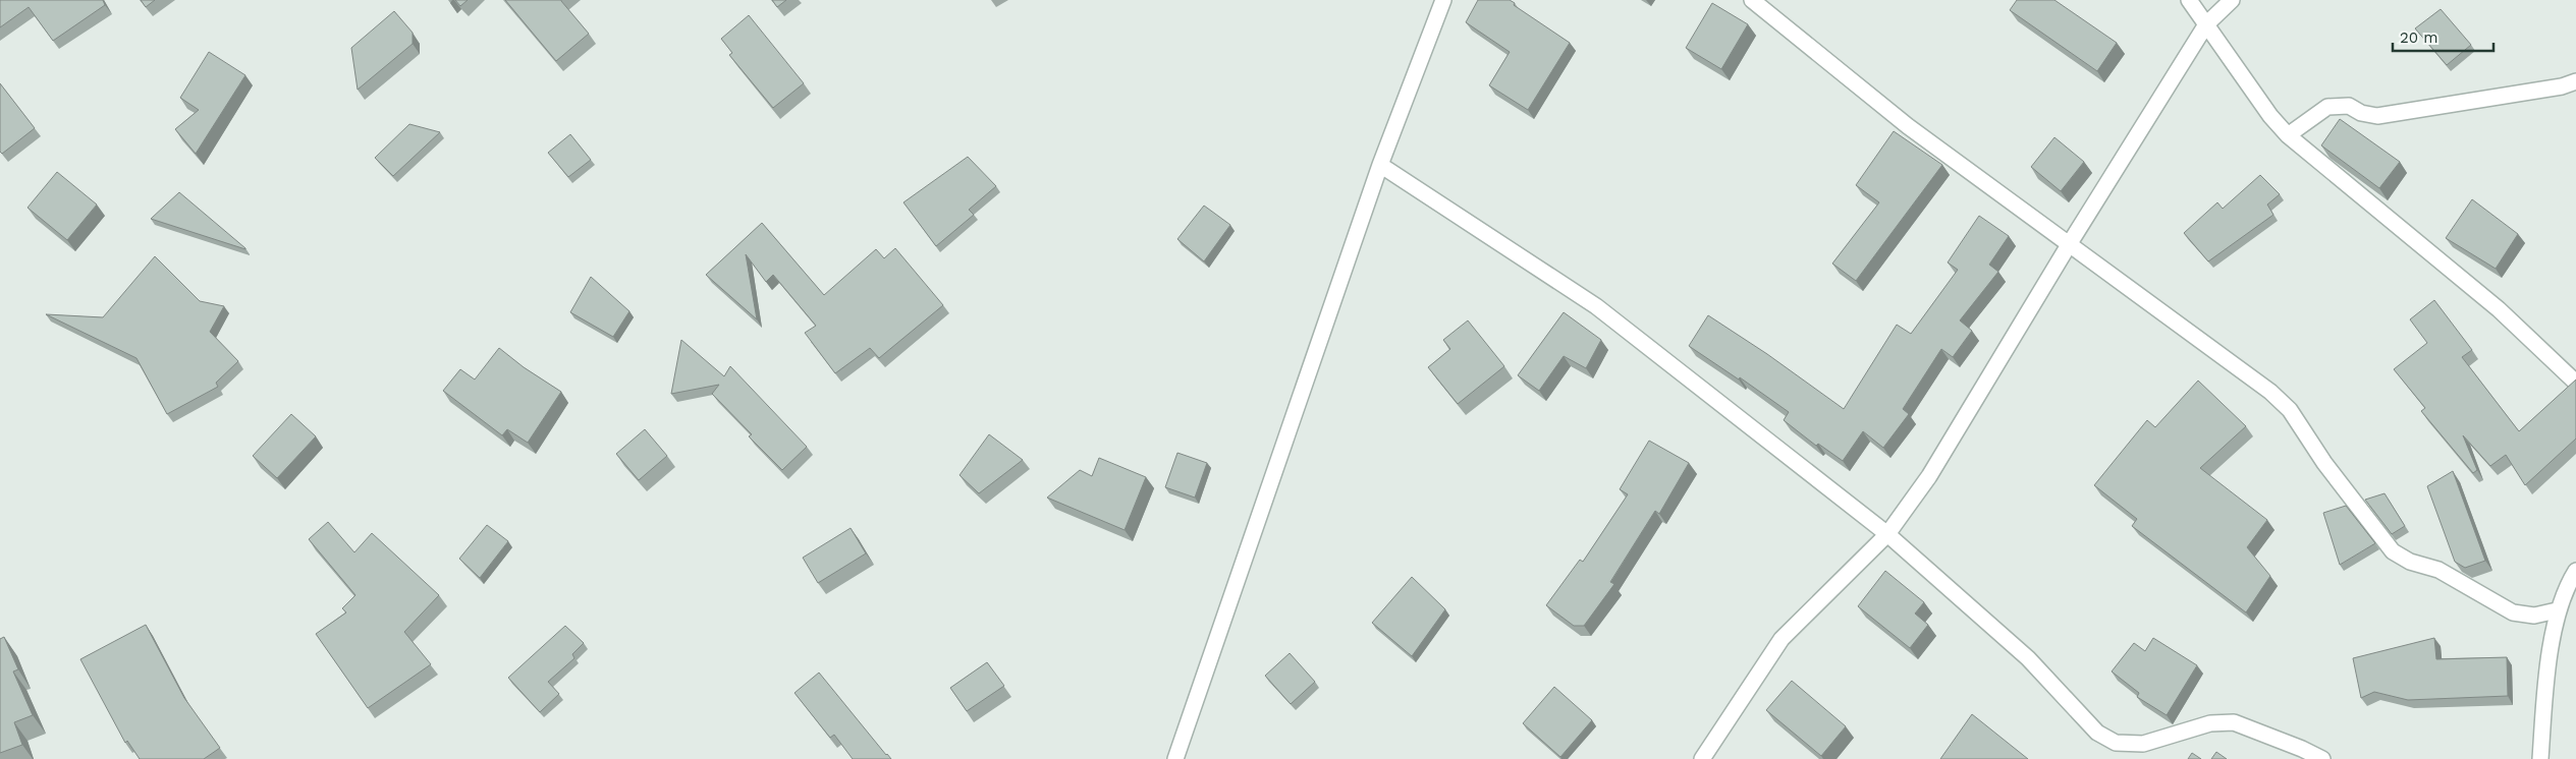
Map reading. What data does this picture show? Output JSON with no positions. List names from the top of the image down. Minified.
{"scale_bar":"20 m"}
